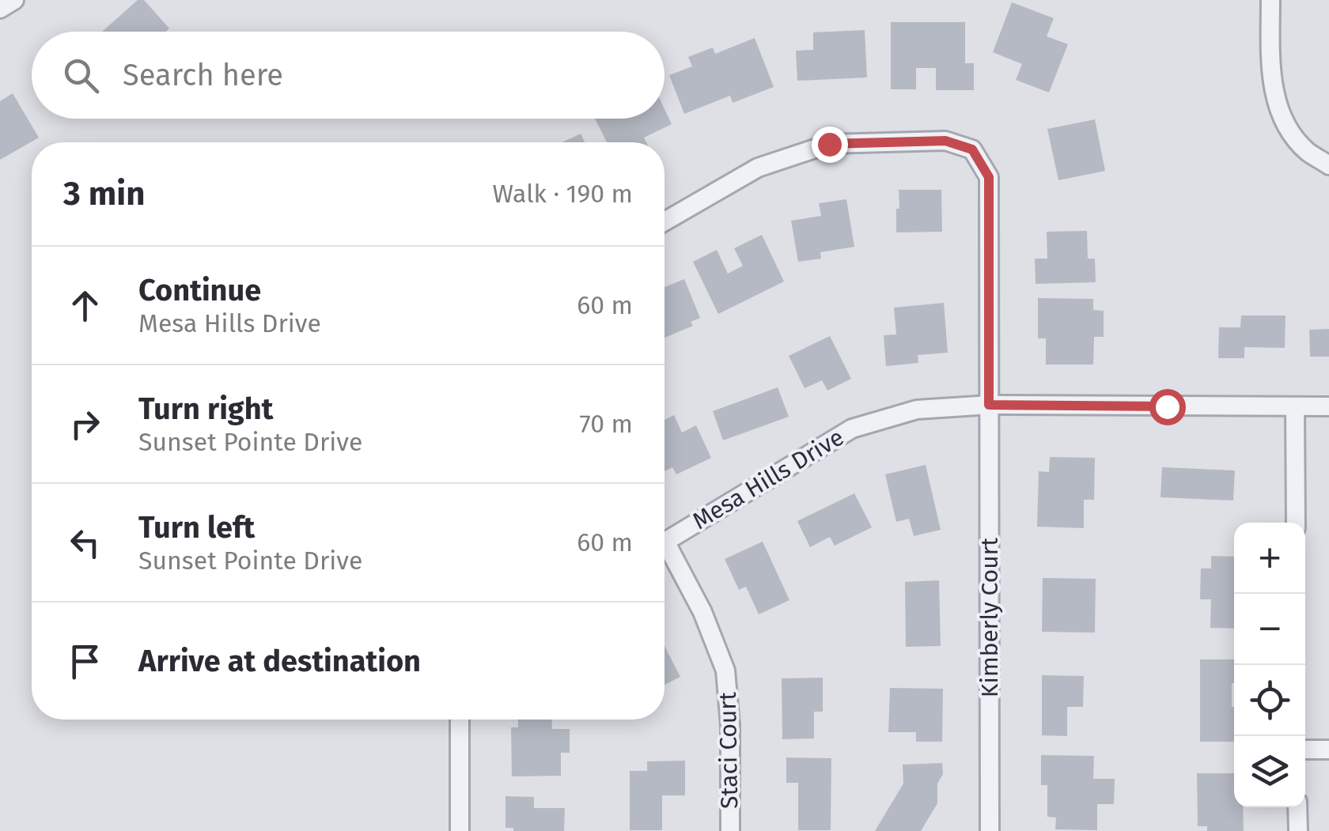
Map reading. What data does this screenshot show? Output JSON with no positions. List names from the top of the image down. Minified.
{"streets":{"street":["Mesa Hills Drive","Kimberly Court","Staci Court"]},"crossings":[["Mesa Hills Drive","Kimberly Court"]],"page":{"search":"Search here","heading":["3 min","Walk · 190 m"],"list":[["Continue","Mesa Hills Drive","60 m"],["Turn right","Sunset Pointe Drive","70 m"],["Turn left","Sunset Pointe Drive","60 m"],"Arrive at destination"],"map_buttons":["+","−"]}}
